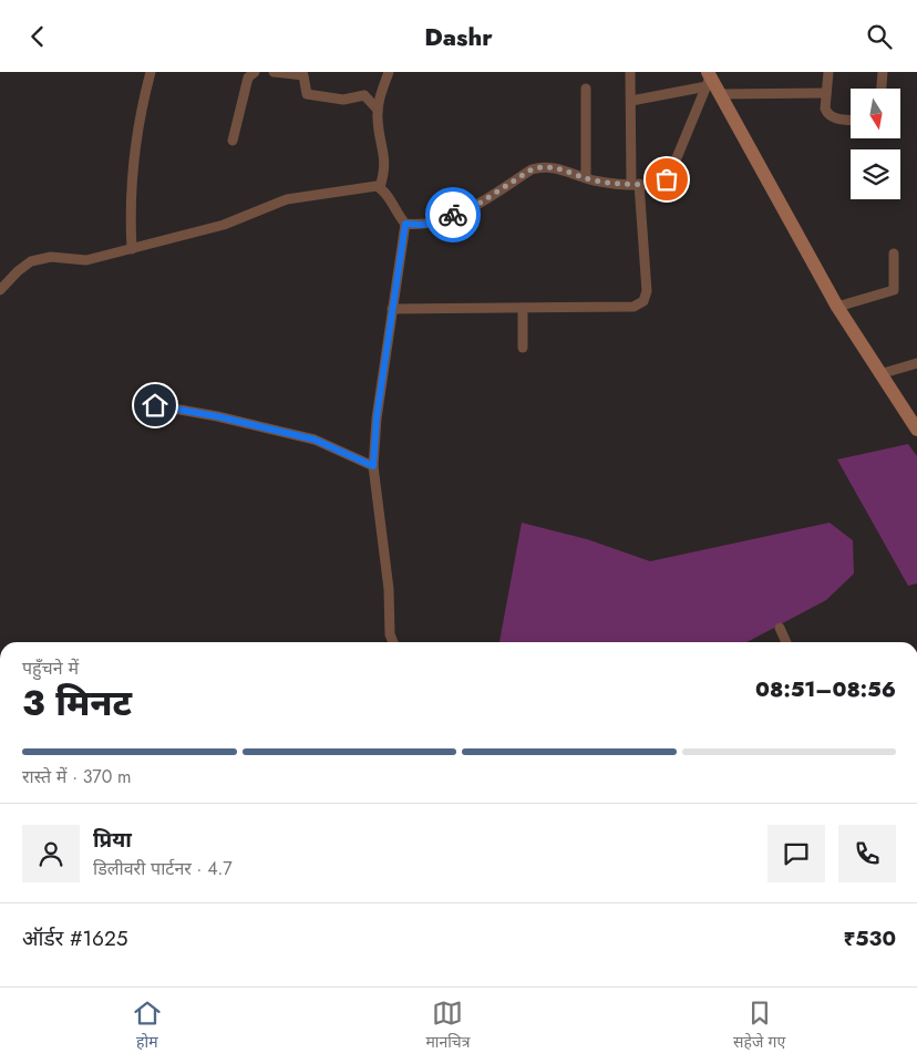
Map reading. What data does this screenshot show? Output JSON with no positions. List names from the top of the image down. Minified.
{"north":"bottom","page":{"header":"Dashr","heading":["3 मिनट","पहुँचने में","08:51–08:56"],"panel":["प्रिया","डिलीवरी पार्टनर · 4.7","ऑर्डर #1625","₹530"],"bar":"रास्ते में · 370 m","tabs":["होम","मानचित्र","सहेजे गए"]}}
